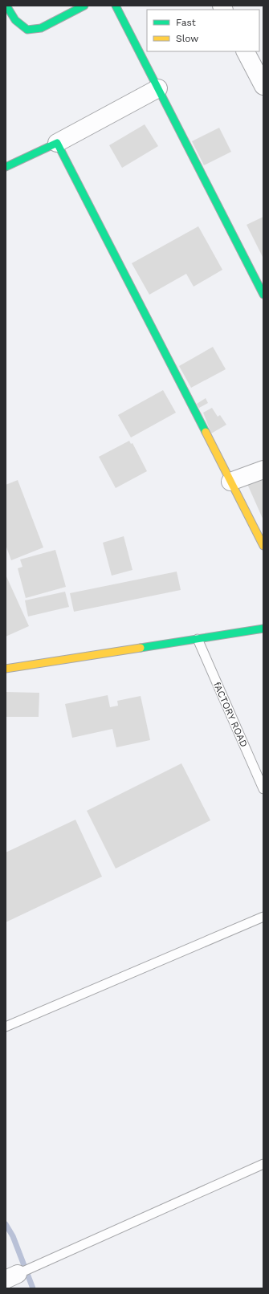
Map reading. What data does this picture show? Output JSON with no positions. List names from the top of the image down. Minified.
{"streets":{"lane":["fACTORY ROAD"]},"legend":["Fast","Slow"]}
